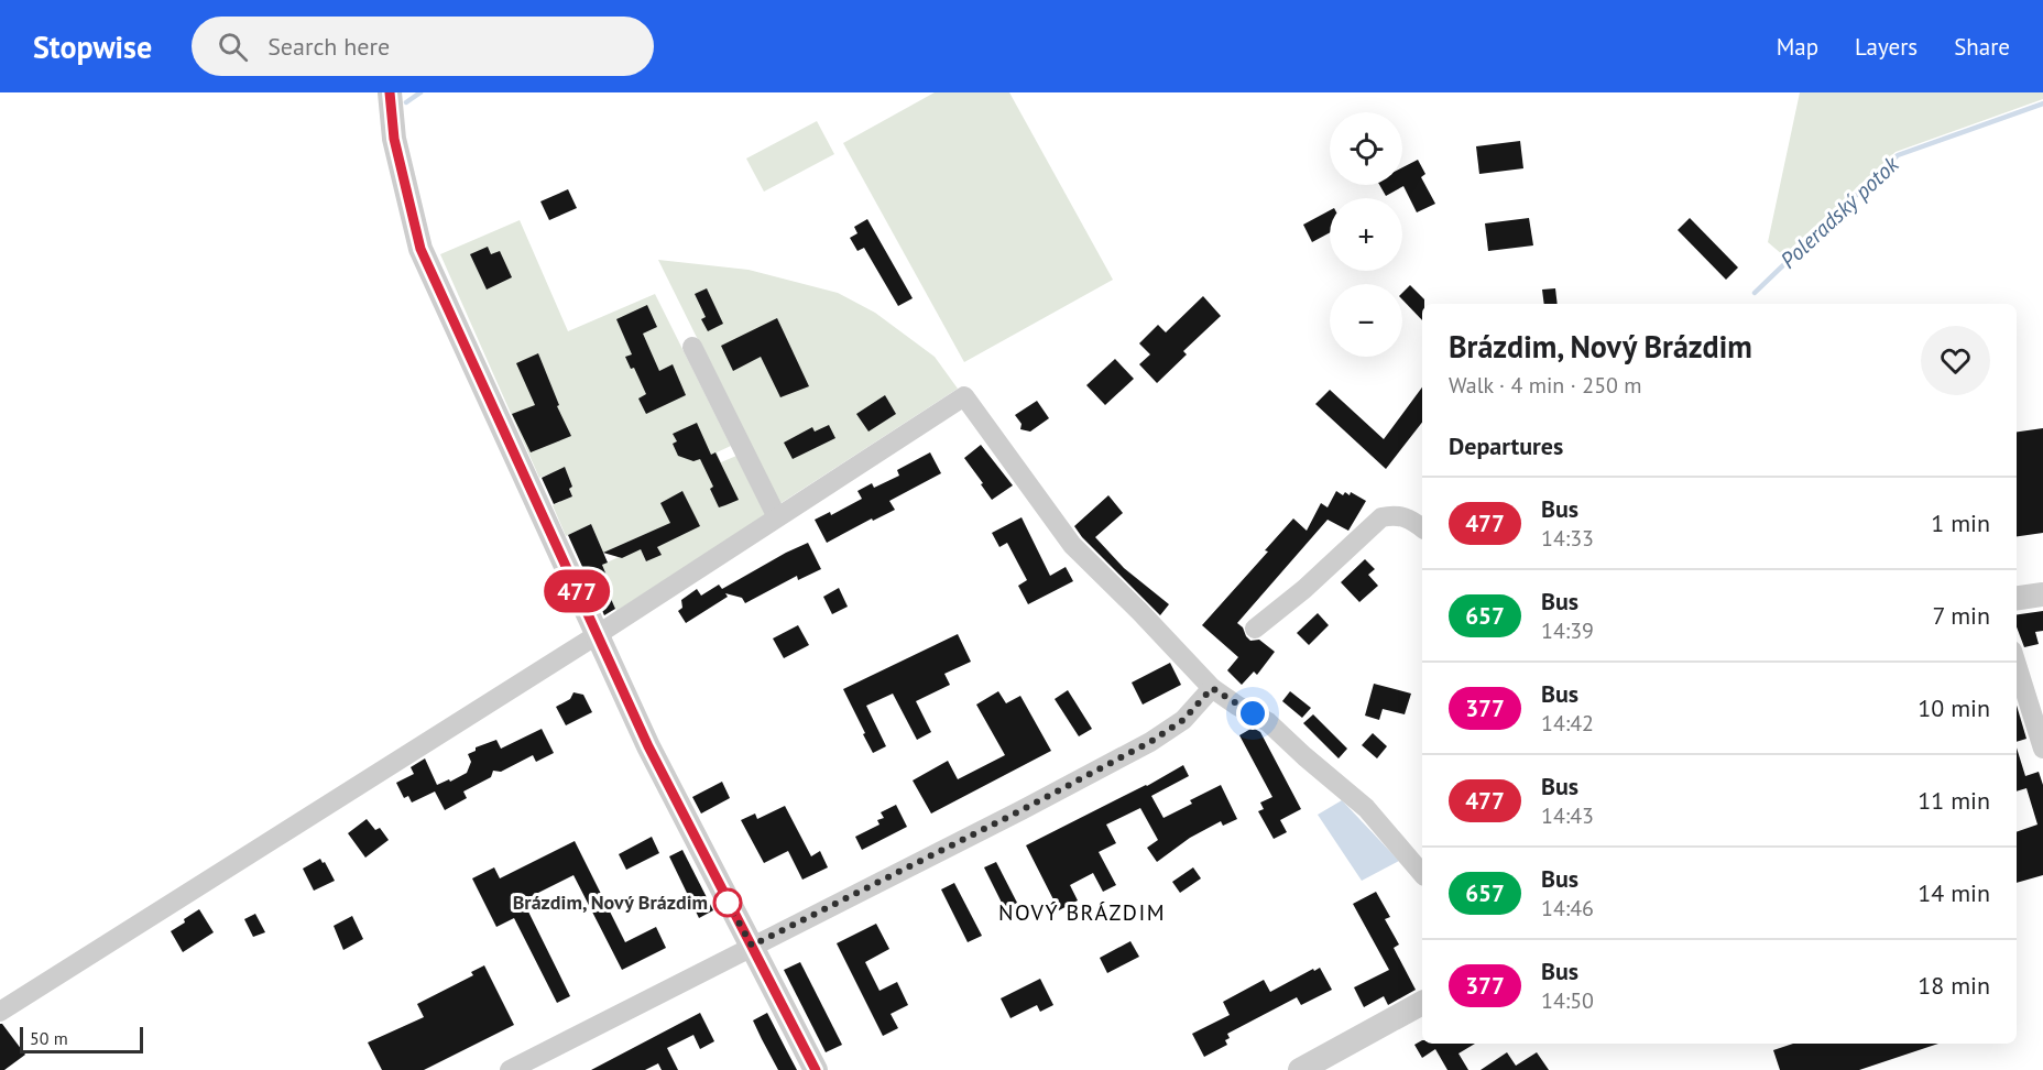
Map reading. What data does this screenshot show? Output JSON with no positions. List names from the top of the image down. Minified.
{"districts":["NOVÝ BRÁZDIM"],"water":["Poleradský potok"],"places":["Brázdim, Nový Brázdim"],"lines":["bus line 477"],"scale_bar":"50 m","page":{"header":"Stopwise","search":"Search here","nav":["Map","Layers","Share"],"on_map":"477","map_buttons":["+","−"],"heading":[["Brázdim, Nový Brázdim","Walk · 4 min · 250 m"],"Departures"],"list":[{"mark":"477","name":"Bus","note":"14:33","value":"1 min"},{"mark":"657","name":"Bus","note":"14:39","value":"7 min"},{"mark":"377","name":"Bus","note":"14:42","value":"10 min"},{"mark":"477","name":"Bus","note":"14:43","value":"11 min"},{"mark":"657","name":"Bus","note":"14:46","value":"14 min"},{"mark":"377","name":"Bus","note":"14:50","value":"18 min"}],"scale":"50 m"}}
